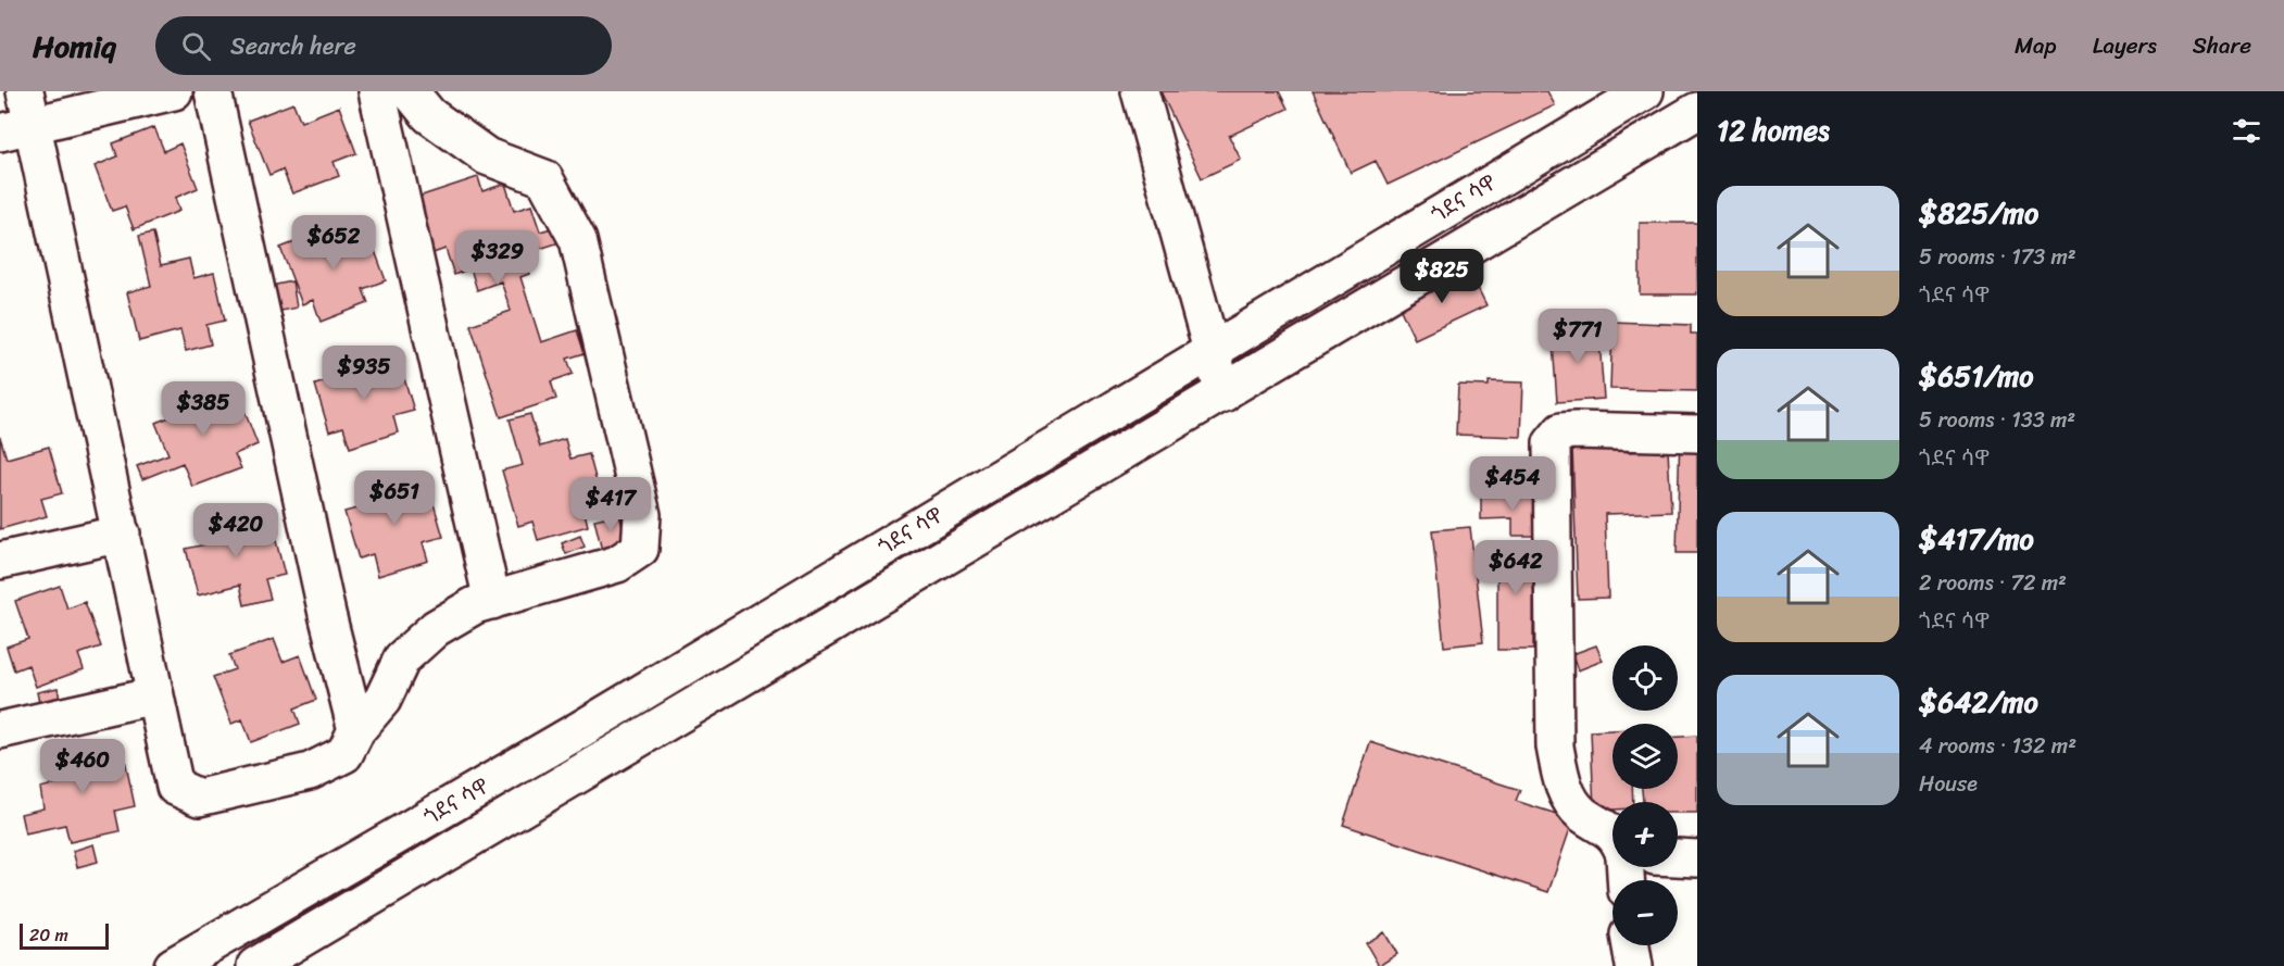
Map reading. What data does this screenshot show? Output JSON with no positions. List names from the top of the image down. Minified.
{"streets":{"street":["ጎደና ሳዋ"]},"scale_bar":"20 m","page":{"header":"Homiq","search":"Search here","nav":["Map","Layers","Share"],"heading":"12 homes","list":[{"name":"$825/mo","note":"5 rooms · 173 m² · ጎደና ሳዋ"},{"name":"$651/mo","note":"5 rooms · 133 m² · ጎደና ሳዋ"},{"name":"$417/mo","note":"2 rooms · 72 m² · ጎደና ሳዋ"},{"name":"$642/mo","note":"4 rooms · 132 m² · House"}],"price":["$652","$329","$825","$771","$935","$385","$454","$651","$417","$420","$642","$460"],"map_buttons":["+","−"],"scale":"20 m"}}
